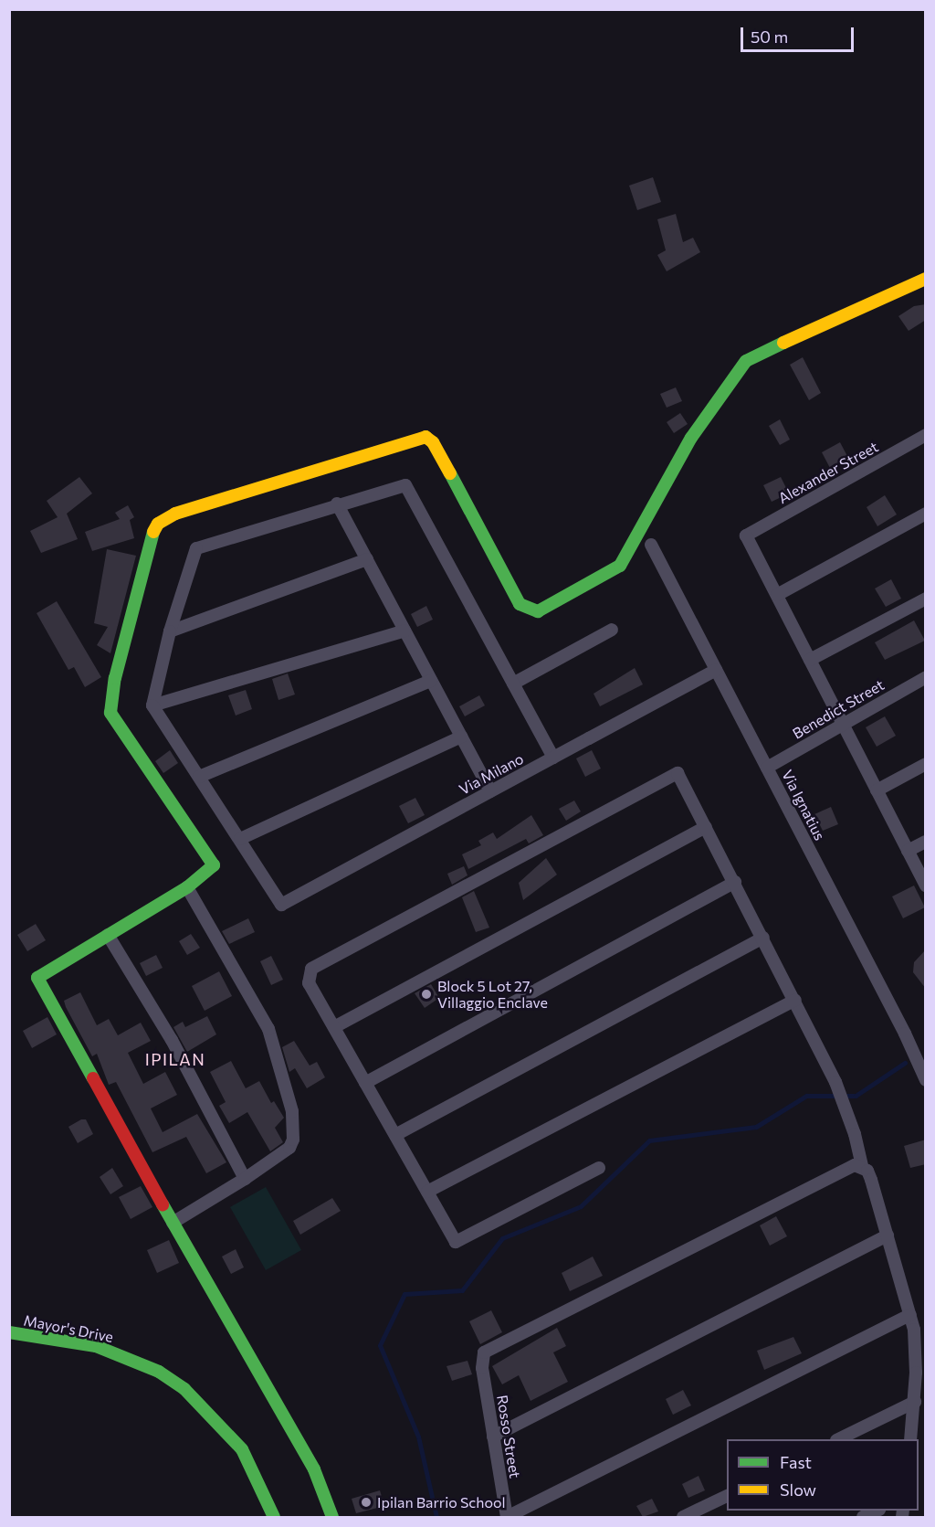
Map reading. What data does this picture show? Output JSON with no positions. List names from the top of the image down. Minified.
{"streets":{"street":["Alexander Street","Benedict Street","Via Milano","Via Ignatius","Mayor's Drive","Rosso Street"]},"crossings":[["Benedict Street","Via Ignatius"],["Via Milano","Via Ignatius"]],"districts":["IPILAN"],"places":["Block 5 Lot 27, Villaggio Enclave","Ipilan Barrio School"],"legend":["Fast","Slow"],"scale_bar":"50 m"}
